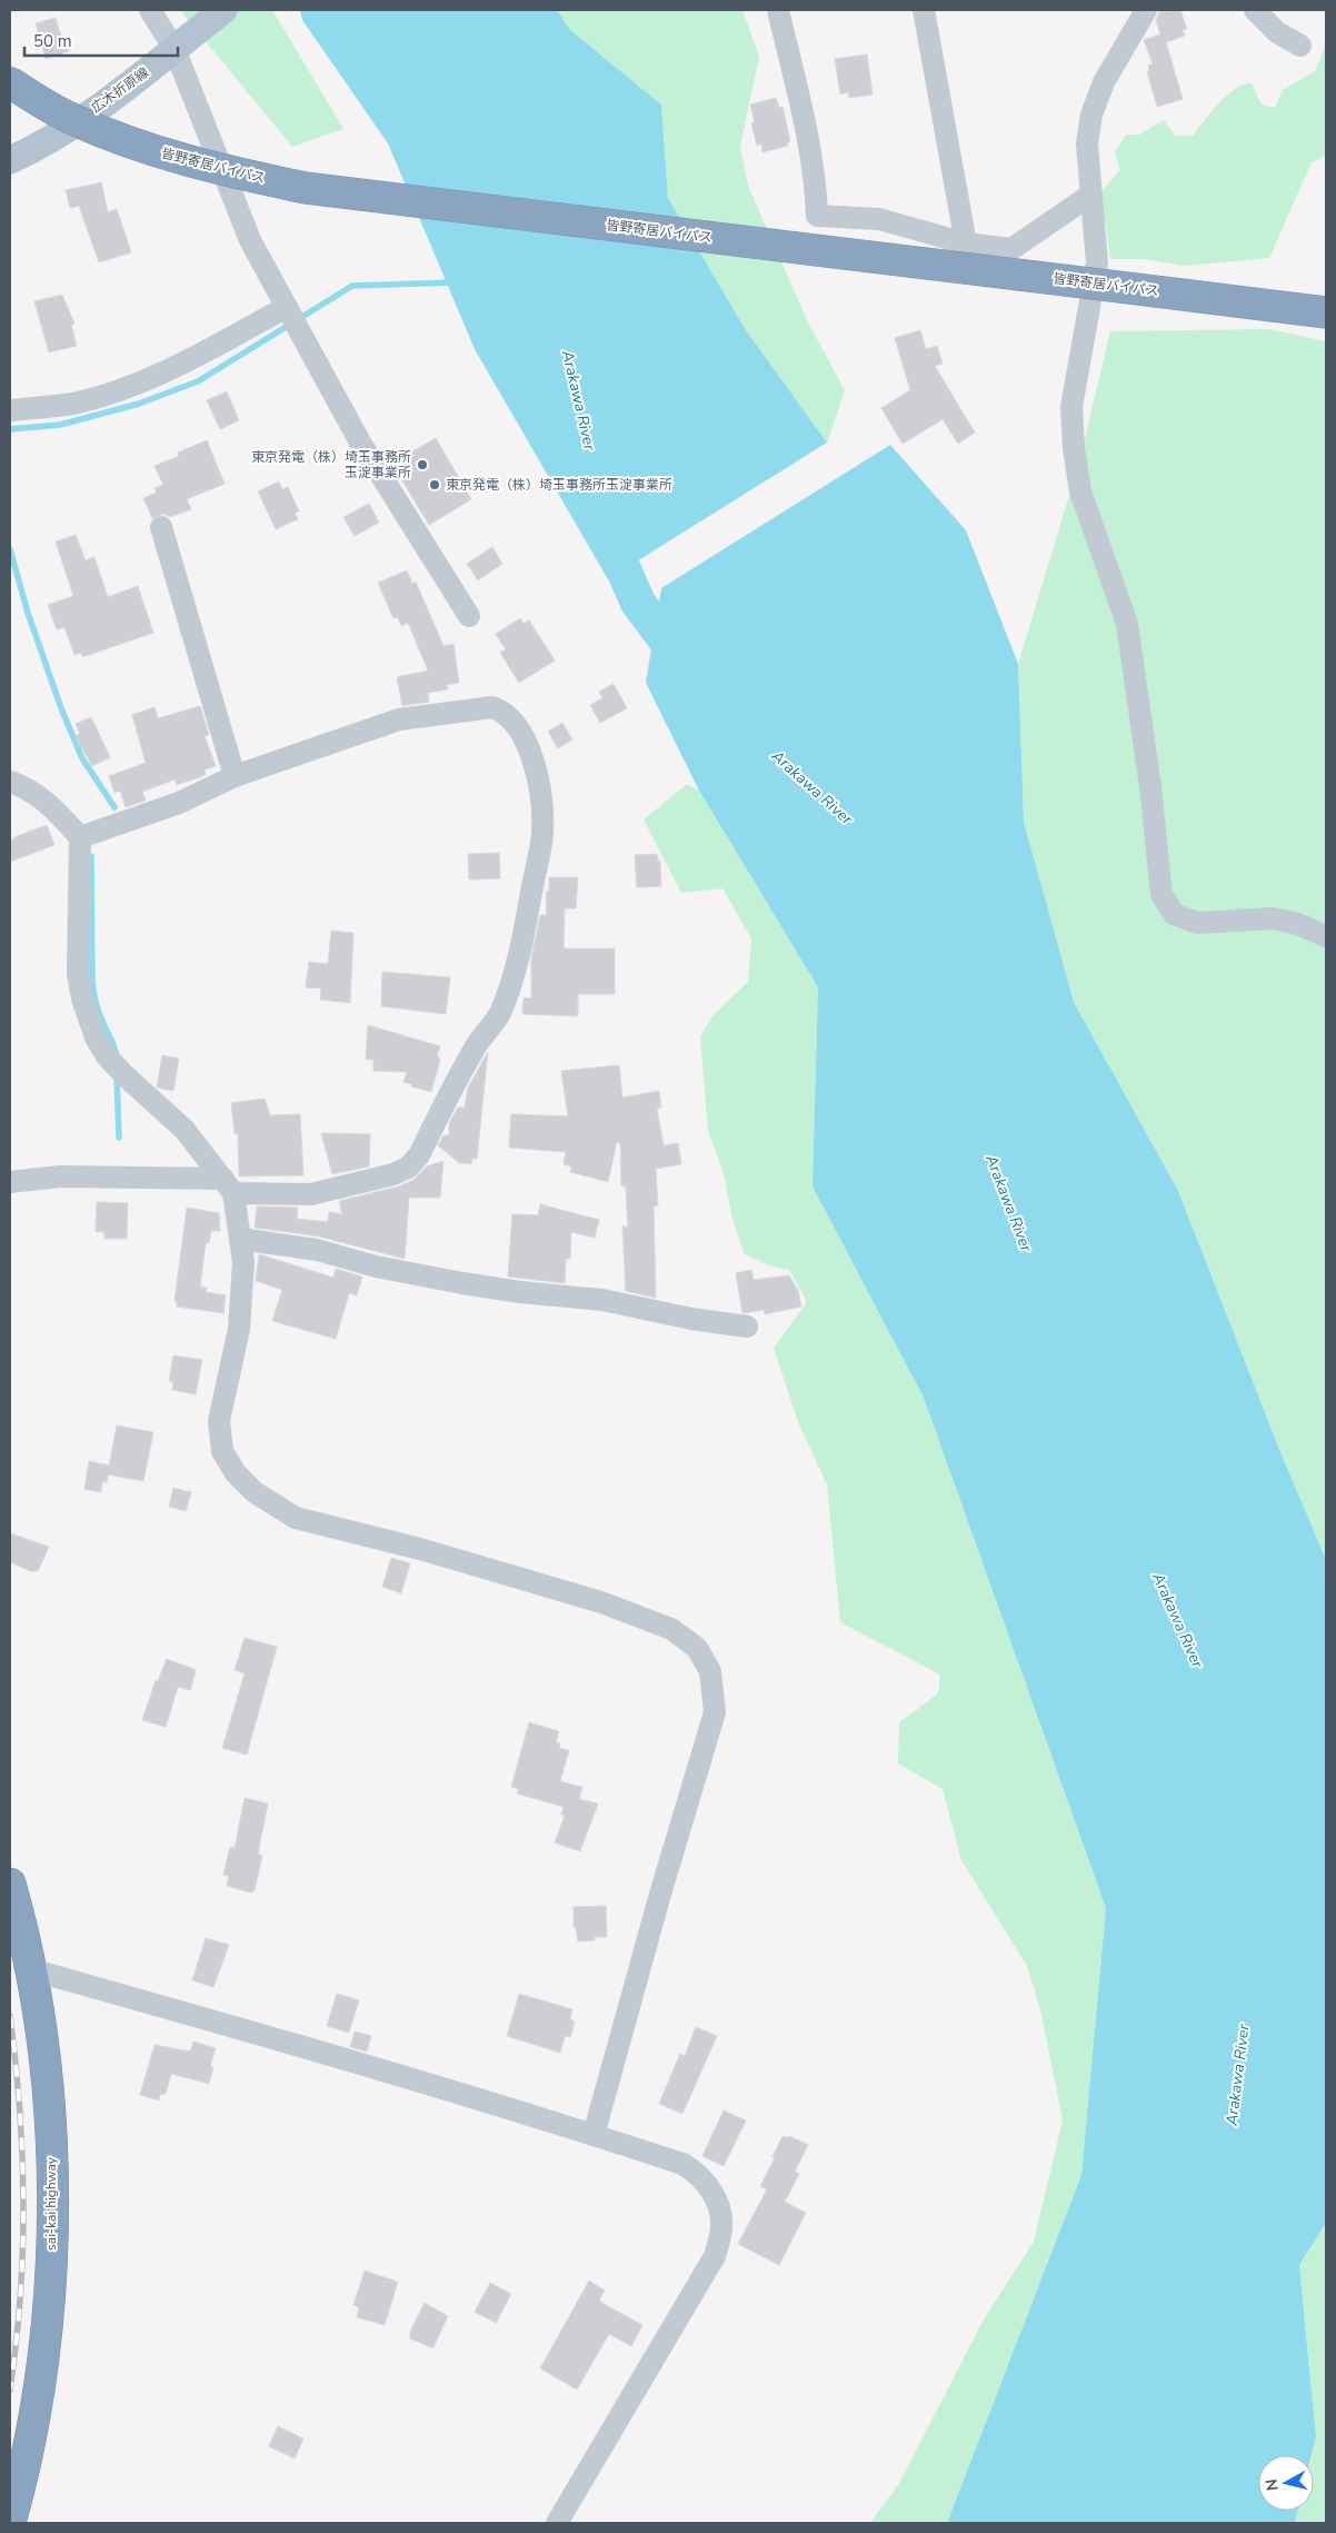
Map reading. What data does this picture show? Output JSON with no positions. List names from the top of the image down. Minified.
{"streets":{"highway":["皆野寄居バイパス","sai-kai highway"],"main road":["広木折原線"]},"water":["Arakawa River"],"places":["東京発電（株）埼玉事務所 玉淀事業所","東京発電（株）埼玉事務所玉淀事業所"],"scale_bar":"50 m","north":"left"}
